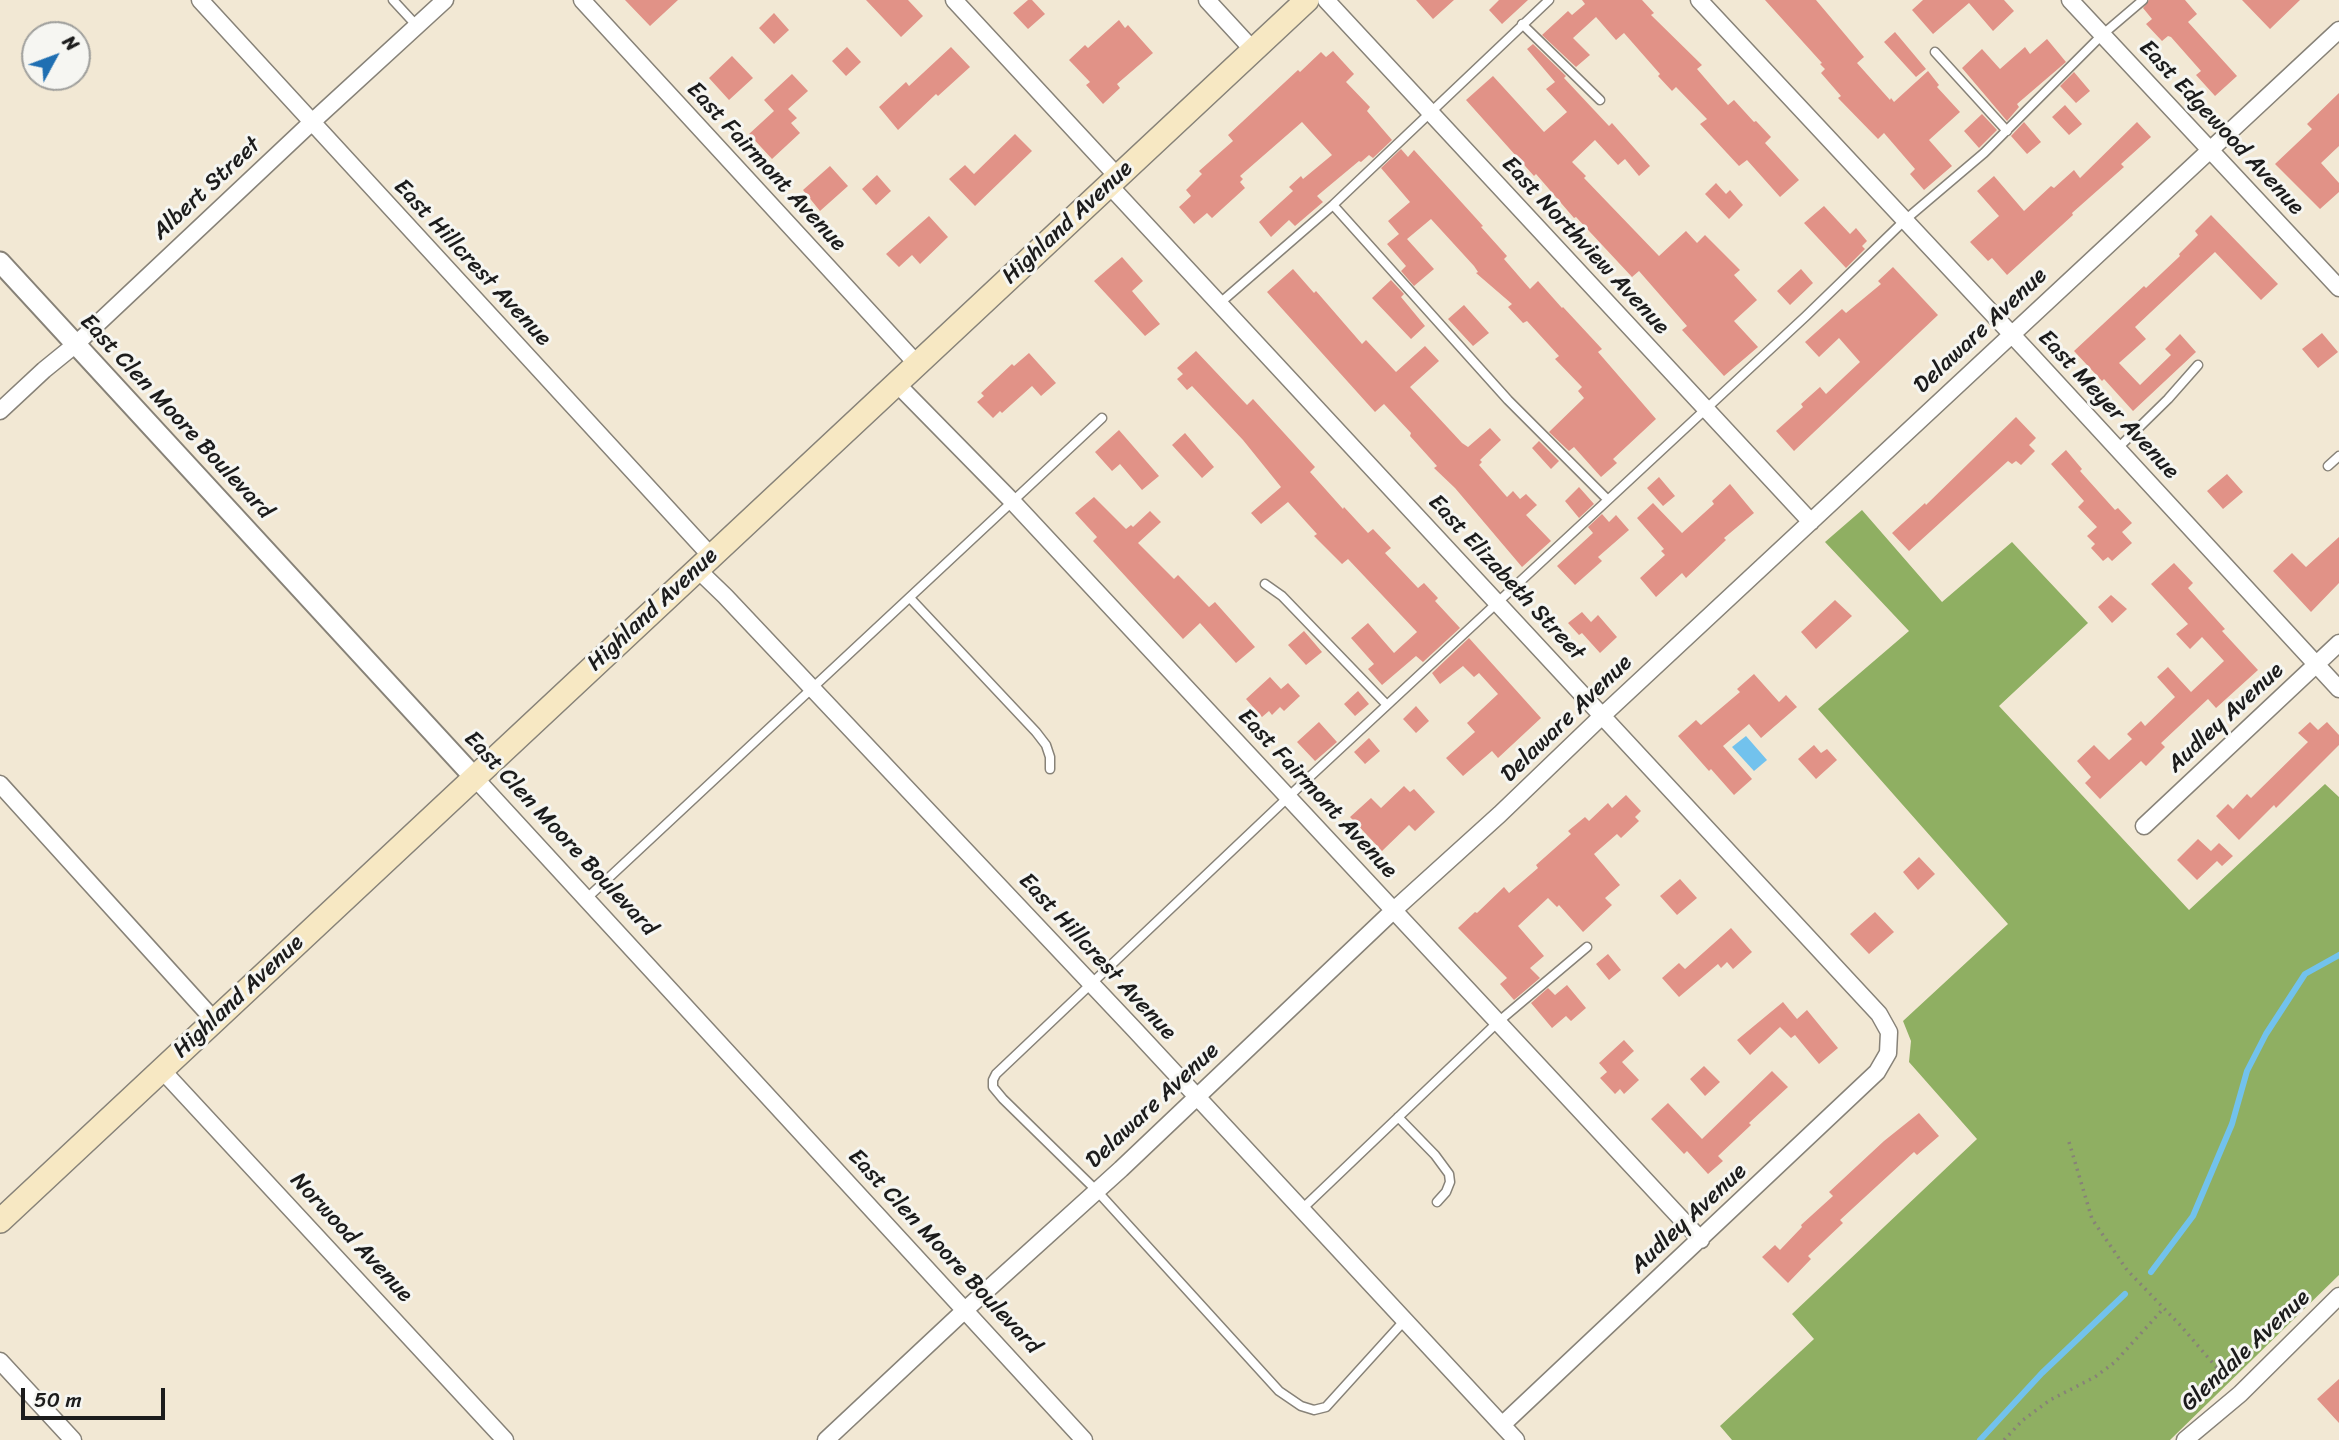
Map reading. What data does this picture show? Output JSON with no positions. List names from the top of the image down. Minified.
{"streets":{"main road":["Highland Avenue"],"street":["East Edgewood Avenue","East Fairmont Avenue","Albert Street","East Northview Avenue","East Hillcrest Avenue","Delaware Avenue","East Meyer Avenue","East Clen Moore Boulevard","East Elizabeth Street","Audley Avenue","Norwood Avenue","Glendale Avenue"]},"crossings":[["East Edgewood Avenue","Delaware Avenue"],["East Fairmont Avenue","Highland Avenue"],["East Fairmont Avenue","Delaware Avenue"],["East Fairmont Avenue","Audley Avenue"],["Albert Street","East Hillcrest Avenue"],["Albert Street","East Clen Moore Boulevard"],["Highland Avenue","East Hillcrest Avenue"],["Highland Avenue","East Clen Moore Boulevard"],["Highland Avenue","East Elizabeth Street"],["Highland Avenue","Norwood Avenue"],["East Northview Avenue","Delaware Avenue"],["East Hillcrest Avenue","Delaware Avenue"],["East Hillcrest Avenue","Audley Avenue"],["Delaware Avenue","East Meyer Avenue"],["Delaware Avenue","East Clen Moore Boulevard"],["Delaware Avenue","East Elizabeth Street"],["East Meyer Avenue","Audley Avenue"],["East Elizabeth Street","Audley Avenue"]],"scale_bar":"50 m","north":"top right"}
